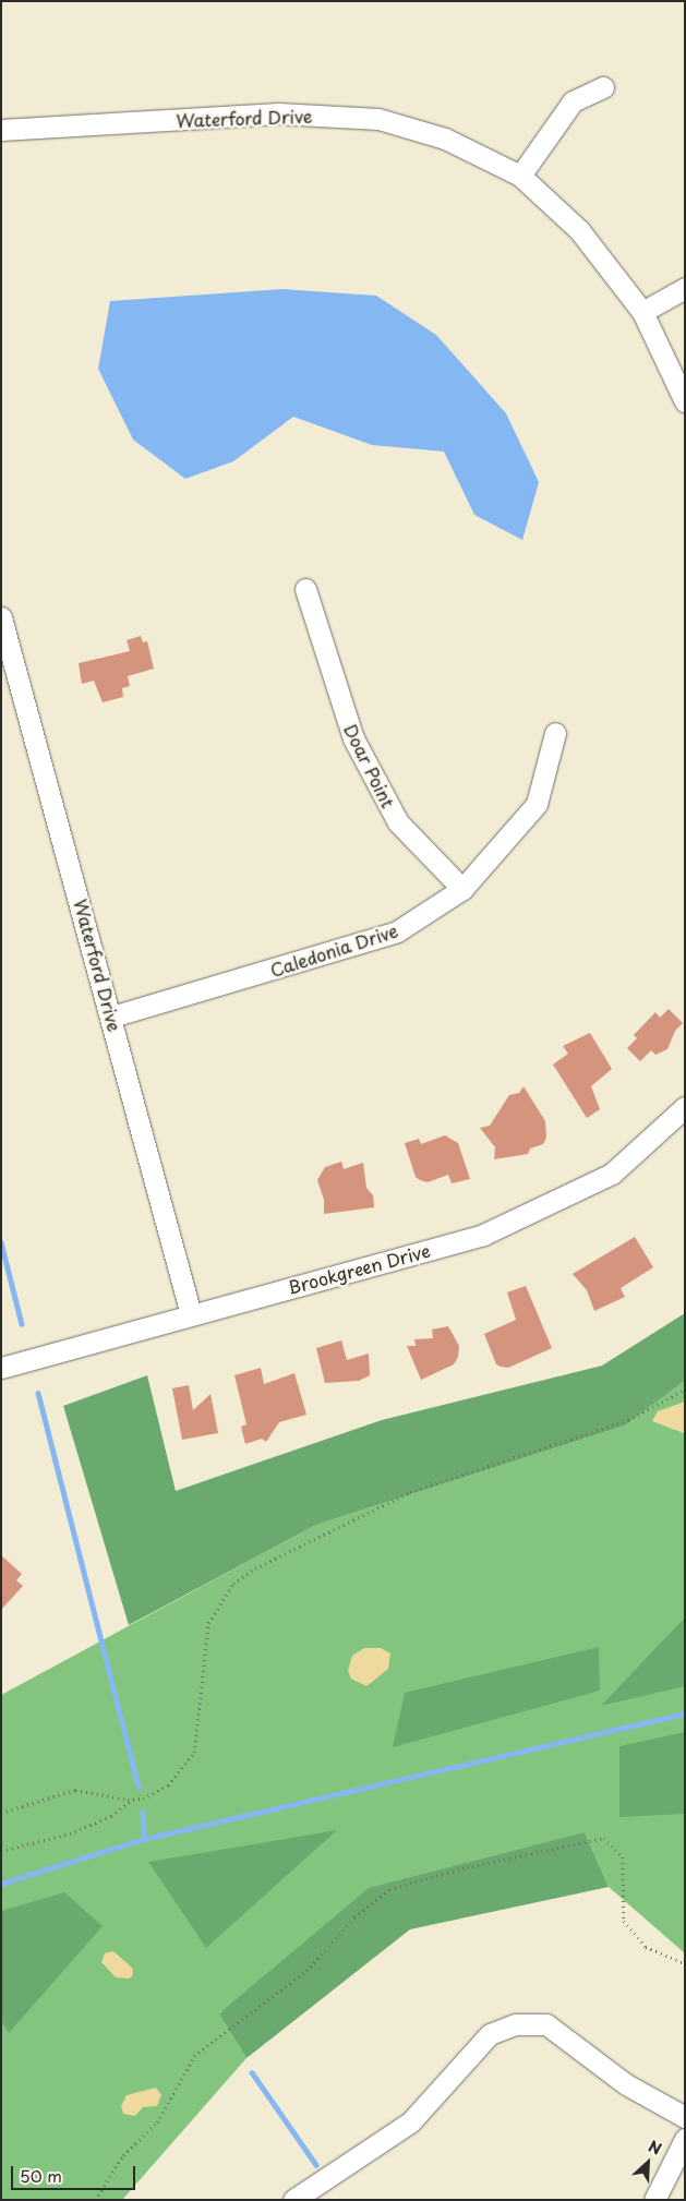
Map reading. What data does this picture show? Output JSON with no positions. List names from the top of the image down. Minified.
{"streets":{"street":["Waterford Drive","Doar Point","Caledonia Drive","Brookgreen Drive"]},"crossings":[["Waterford Drive","Caledonia Drive"],["Waterford Drive","Brookgreen Drive"],["Doar Point","Caledonia Drive"]],"scale_bar":"50 m","north":"top right"}
